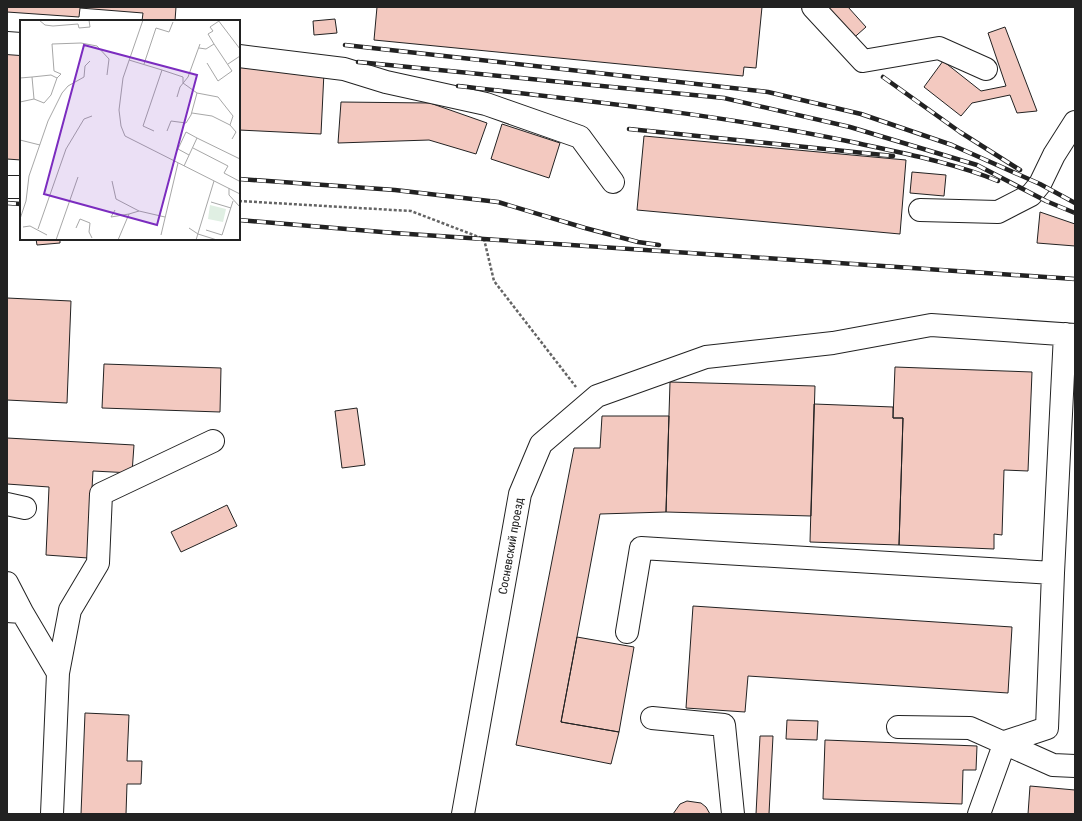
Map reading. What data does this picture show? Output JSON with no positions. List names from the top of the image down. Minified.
{"streets":{"street":["Сосневский проезд"]}}
